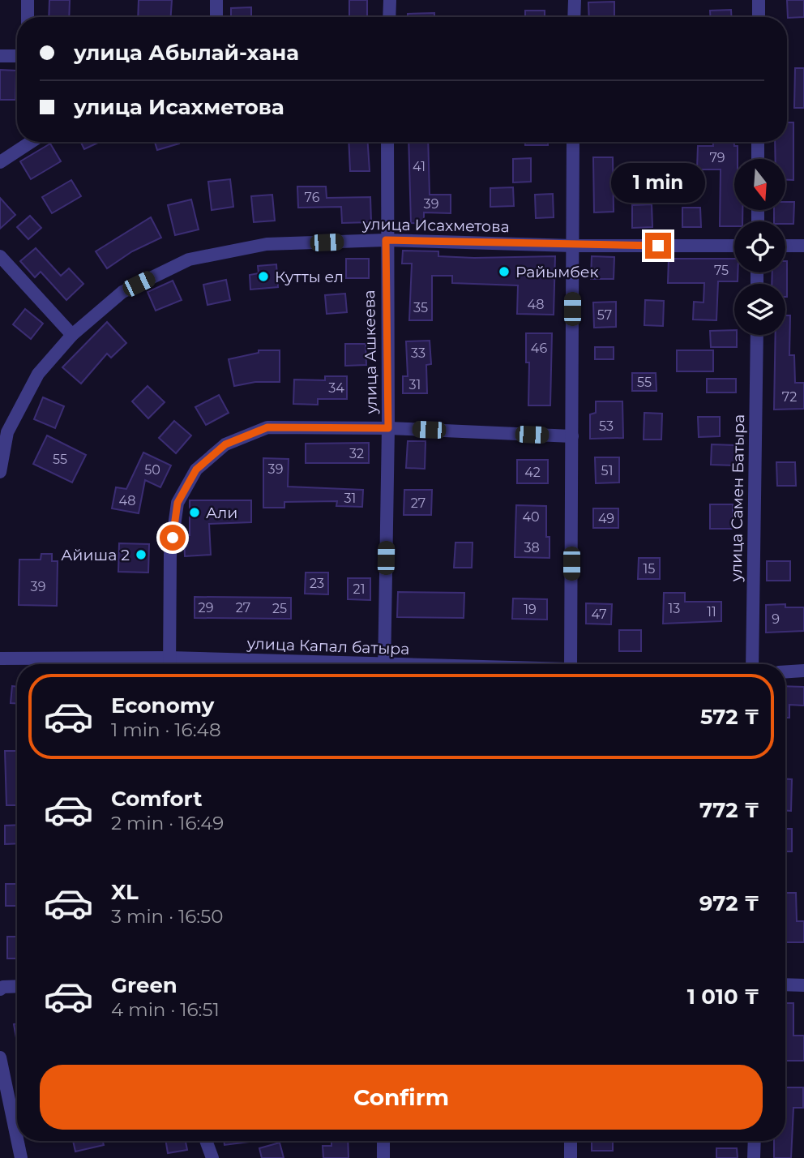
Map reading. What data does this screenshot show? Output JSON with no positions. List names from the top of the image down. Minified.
{"streets":{"street":["улица Исахметова","улица Ашкеева","улица Самен Батыра","улица Капал батыра"]},"crossings":[["улица Исахметова","улица Ашкеева"]],"places":["Райымбек","Кутты ел","Али","Айиша 2"],"house_numbers":["79","41","76","39","75","48","35","57","46","33","55","31","34","72","53","32","55","39","50","51","42","31","48","27","40","49","38","15","23","39","21","29","27","25","13","19","11","47","9"],"north":"bottom","page":{"banner":["улица Абылай-хана","улица Исахметова"],"bubble":"1 min","list":[{"name":"Economy","note":"1 min · 16:48","value":"572 ₸"},{"name":"Comfort","note":"2 min · 16:49","value":"772 ₸"},{"name":"XL","note":"3 min · 16:50","value":"972 ₸"},{"name":"Green","note":"4 min · 16:51","value":"1 010 ₸"}],"buttons":"Confirm"}}
